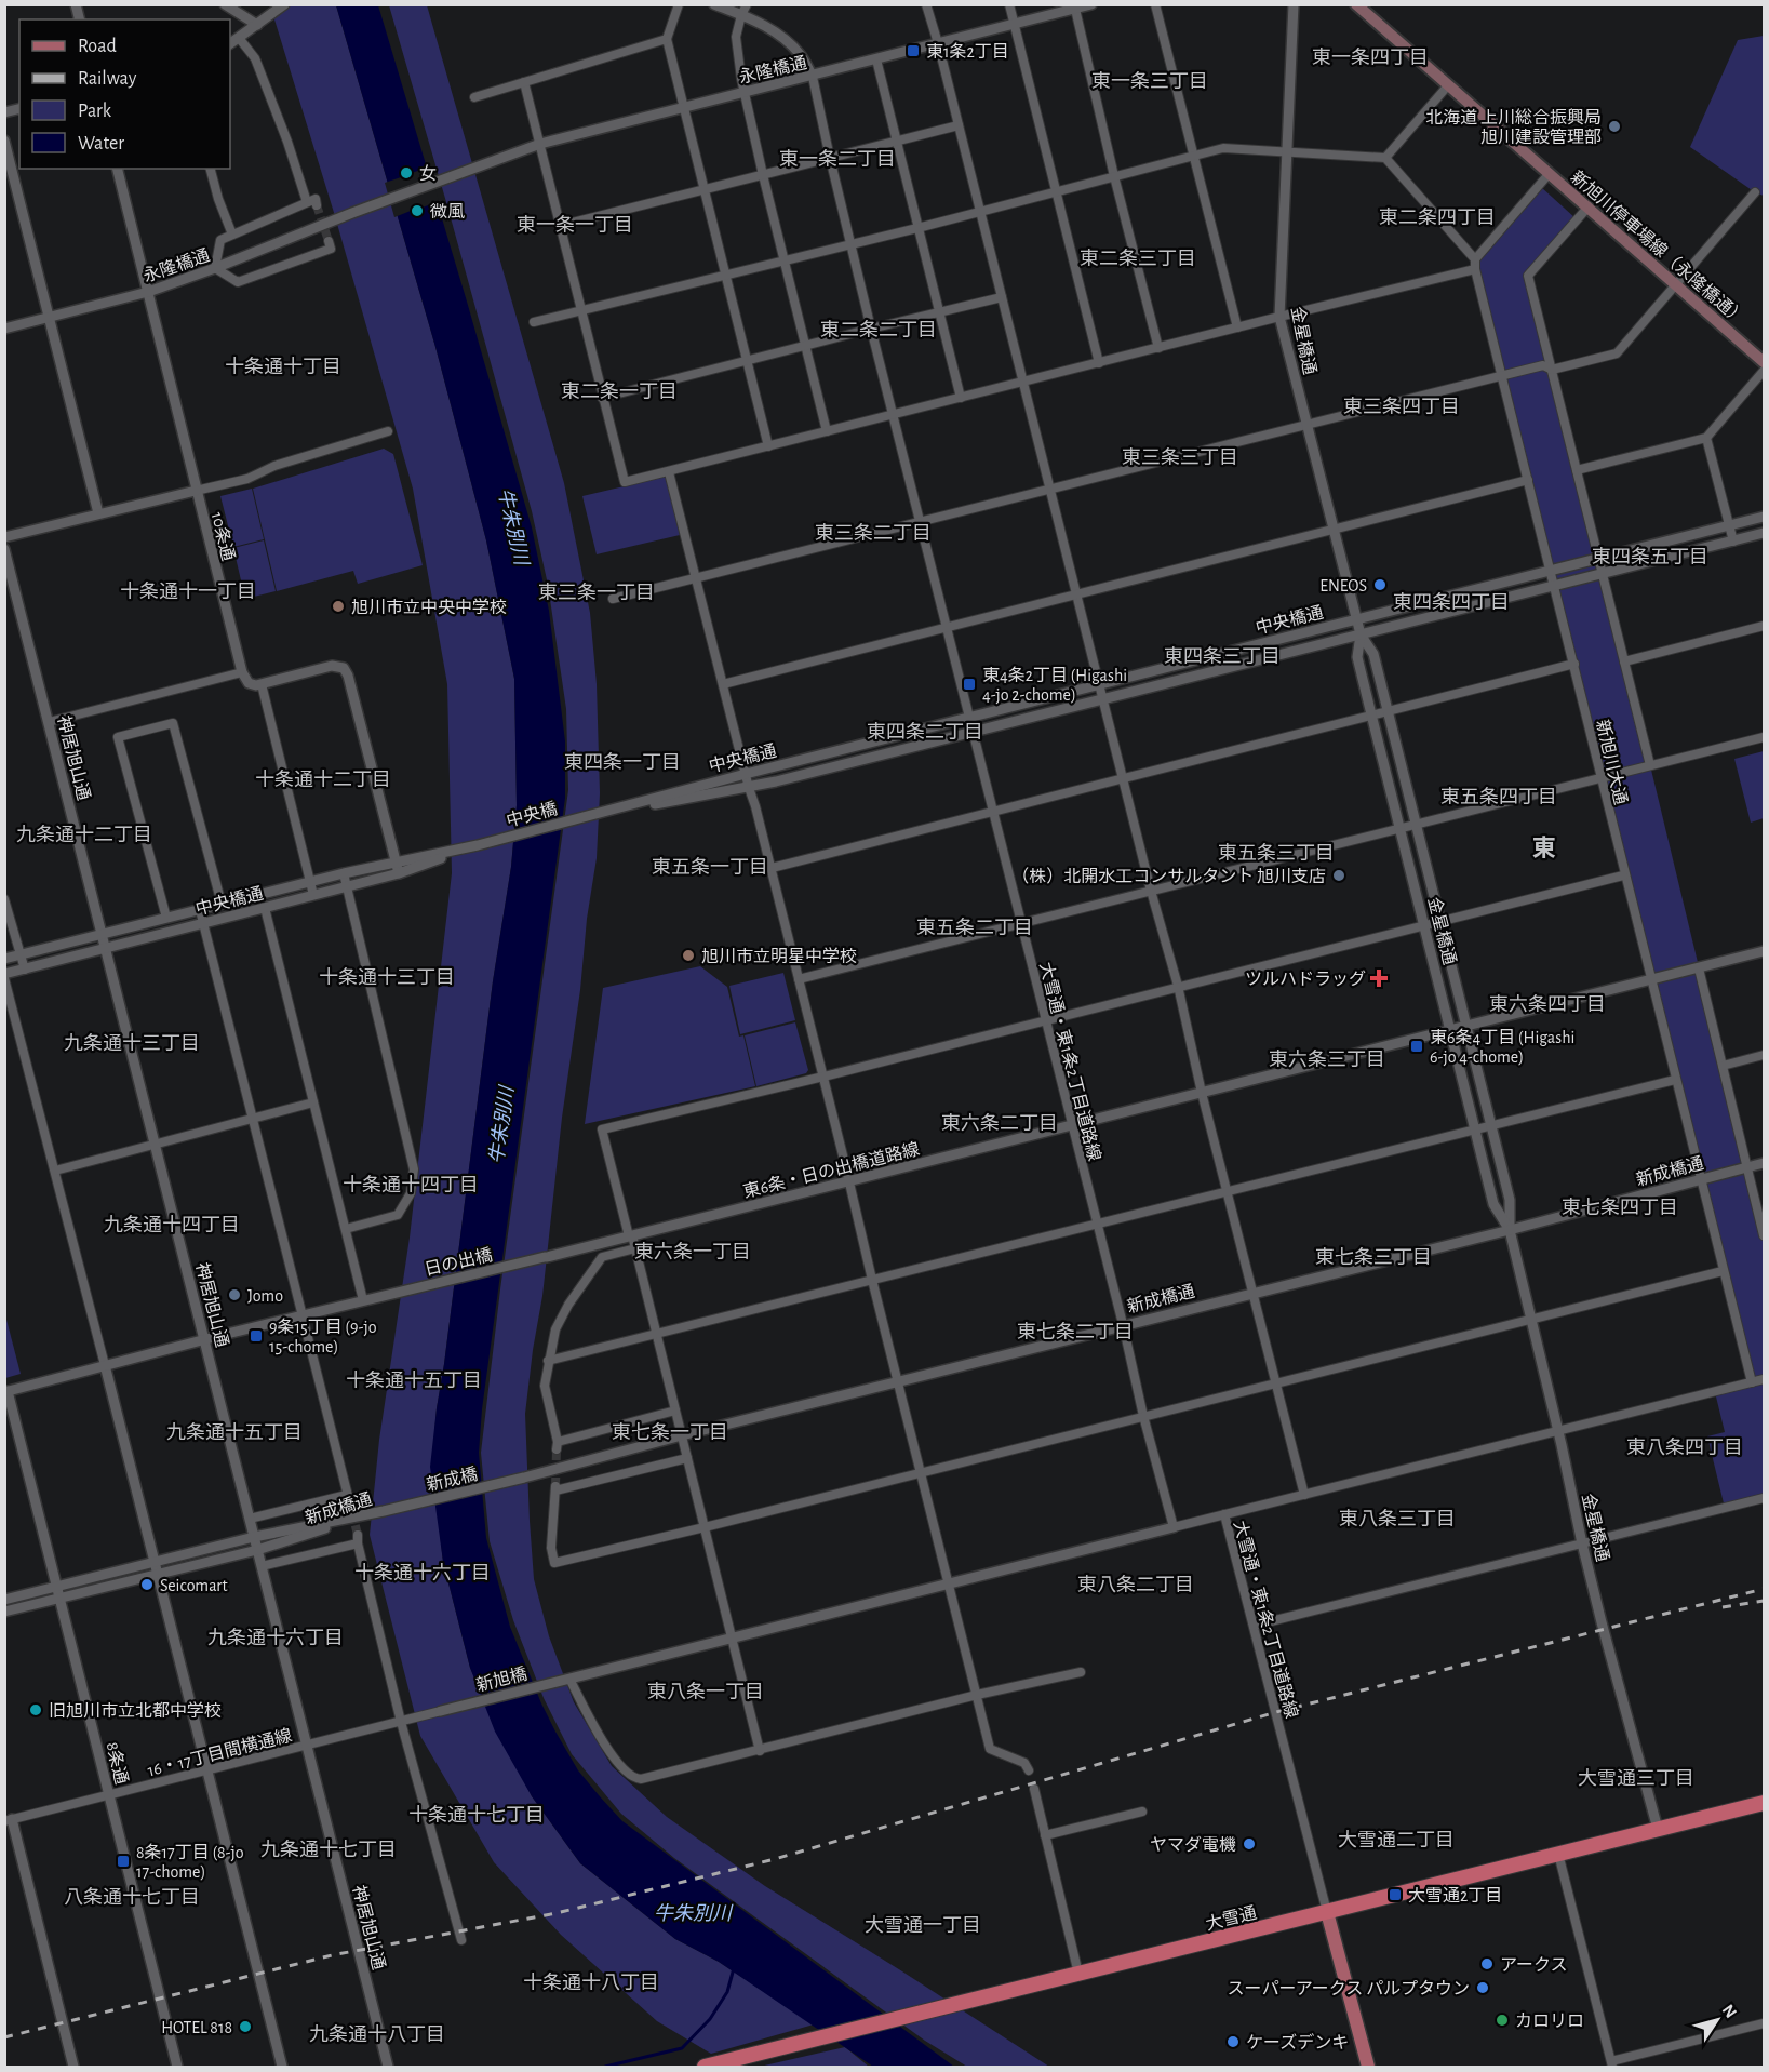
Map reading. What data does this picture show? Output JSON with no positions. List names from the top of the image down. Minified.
{"streets":{"highway":["大雪通"],"main road":["新旭川停車場線（永隆橋通）"],"street":["永隆橋通","金星橋通","10条通","中央橋通","神居旭山通","新旭川大通","中央橋","大雪通・東1条2丁目道路線","東6条・日の出橋道路線","新成橋通","日の出橋","新成橋","新旭橋","16・17丁目間横通線","8条通"]},"crossings":[["永隆橋通","10条通"],["永隆橋通","大雪通・東1条2丁目道路線"],["新旭川停車場線（永隆橋通）","新旭川大通"],["金星橋通","中央橋通"],["金星橋通","東6条・日の出橋道路線"],["金星橋通","新成橋通"],["金星橋通","大雪通"],["中央橋通","神居旭山通"],["中央橋通","新旭川大通"],["中央橋通","中央橋"],["中央橋通","大雪通・東1条2丁目道路線"],["神居旭山通","新成橋通"],["神居旭山通","16・17丁目間横通線"],["新旭川大通","東6条・日の出橋道路線"],["新旭川大通","新成橋通"],["大雪通・東1条2丁目道路線","東6条・日の出橋道路線"],["大雪通・東1条2丁目道路線","新成橋通"],["大雪通・東1条2丁目道路線","新旭橋"],["大雪通・東1条2丁目道路線","大雪通"],["東6条・日の出橋道路線","日の出橋"],["新成橋通","新成橋"],["新成橋通","8条通"],["新旭橋","16・17丁目間横通線"],["16・17丁目間横通線","8条通"]],"districts":["東一条四丁目","東一条三丁目","東一条二丁目","東二条四丁目","東一条一丁目","東二条三丁目","東二条二丁目","十条通十丁目","東二条一丁目","東三条四丁目","東三条三丁目","東三条二丁目","東四条五丁目","十条通十一丁目","東三条一丁目","東四条四丁目","東四条三丁目","東四条二丁目","東四条一丁目","十条通十二丁目","東五条四丁目","九条通十二丁目","東","東五条三丁目","東五条一丁目","東五条二丁目","十条通十三丁目","東六条四丁目","九条通十三丁目","東六条三丁目","東六条二丁目","十条通十四丁目","東七条四丁目","九条通十四丁目","東六条一丁目","東七条三丁目","東七条二丁目","十条通十五丁目","九条通十五丁目","東七条一丁目","東八条四丁目","東八条三丁目","十条通十六丁目","東八条二丁目","九条通十六丁目","東八条一丁目","大雪通三丁目","十条通十七丁目","大雪通二丁目","九条通十七丁目","八条通十七丁目","大雪通一丁目","十条通十八丁目","九条通十八丁目"],"water":["牛朱別川"],"places":{"transit":["東1条2丁目","東4条2丁目 (Higashi 4-jo 2-chome)","東6条4丁目 (Higashi 6-jo 4-chome)","9条15丁目 (9-jo 15-chome)","8条17丁目 (8-jo 17-chome)","大雪通2丁目"],"other":["北海道 上川総合振興局 旭川建設管理部","女","微風","ENEOS","旭川市立中央中学校","（株）北開水工コンサルタント 旭川支店","旭川市立明星中学校","Jomo","Seicomart","旧旭川市立北都中学校","ヤマダ電機","アークス","スーパーアークス パルプタウン","カロリロ","HOTEL 818","ケーズデンキ"],"health":["ツルハドラッグ"]},"legend":["Road","Railway","Park","Water"],"north":"top right"}
